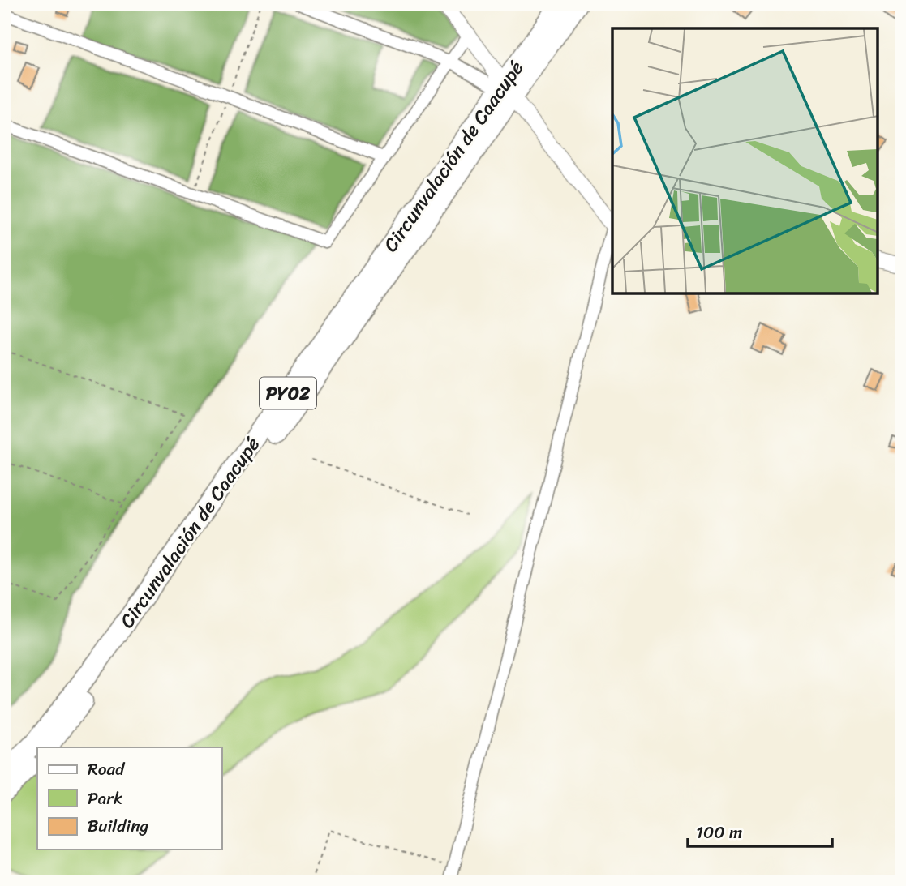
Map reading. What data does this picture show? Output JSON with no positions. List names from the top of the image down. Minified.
{"streets":{"highway":["Circunvalación de Caacupé","PY02"]},"legend":["Road","Park","Building"],"scale_bar":"100 m"}
